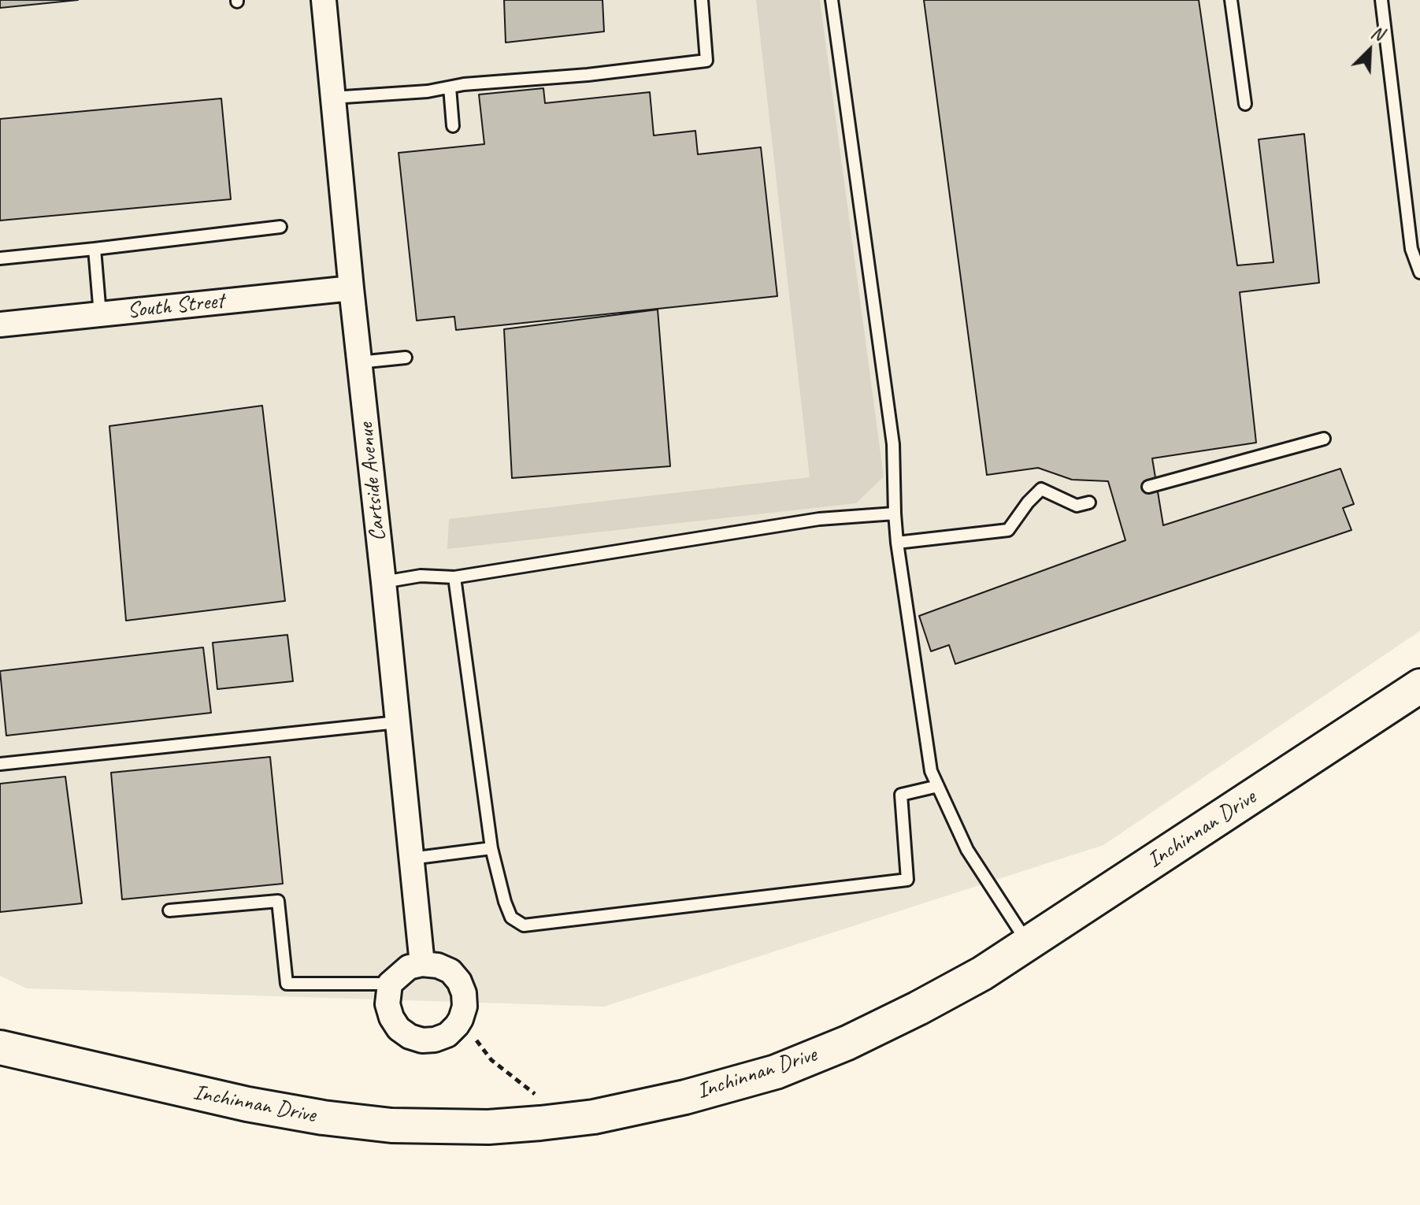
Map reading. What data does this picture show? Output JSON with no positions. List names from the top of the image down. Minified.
{"streets":{"street":["South Street","Cartside Avenue","Inchinnan Drive"]},"crossings":[["South Street","Cartside Avenue"]],"north":"top right"}
